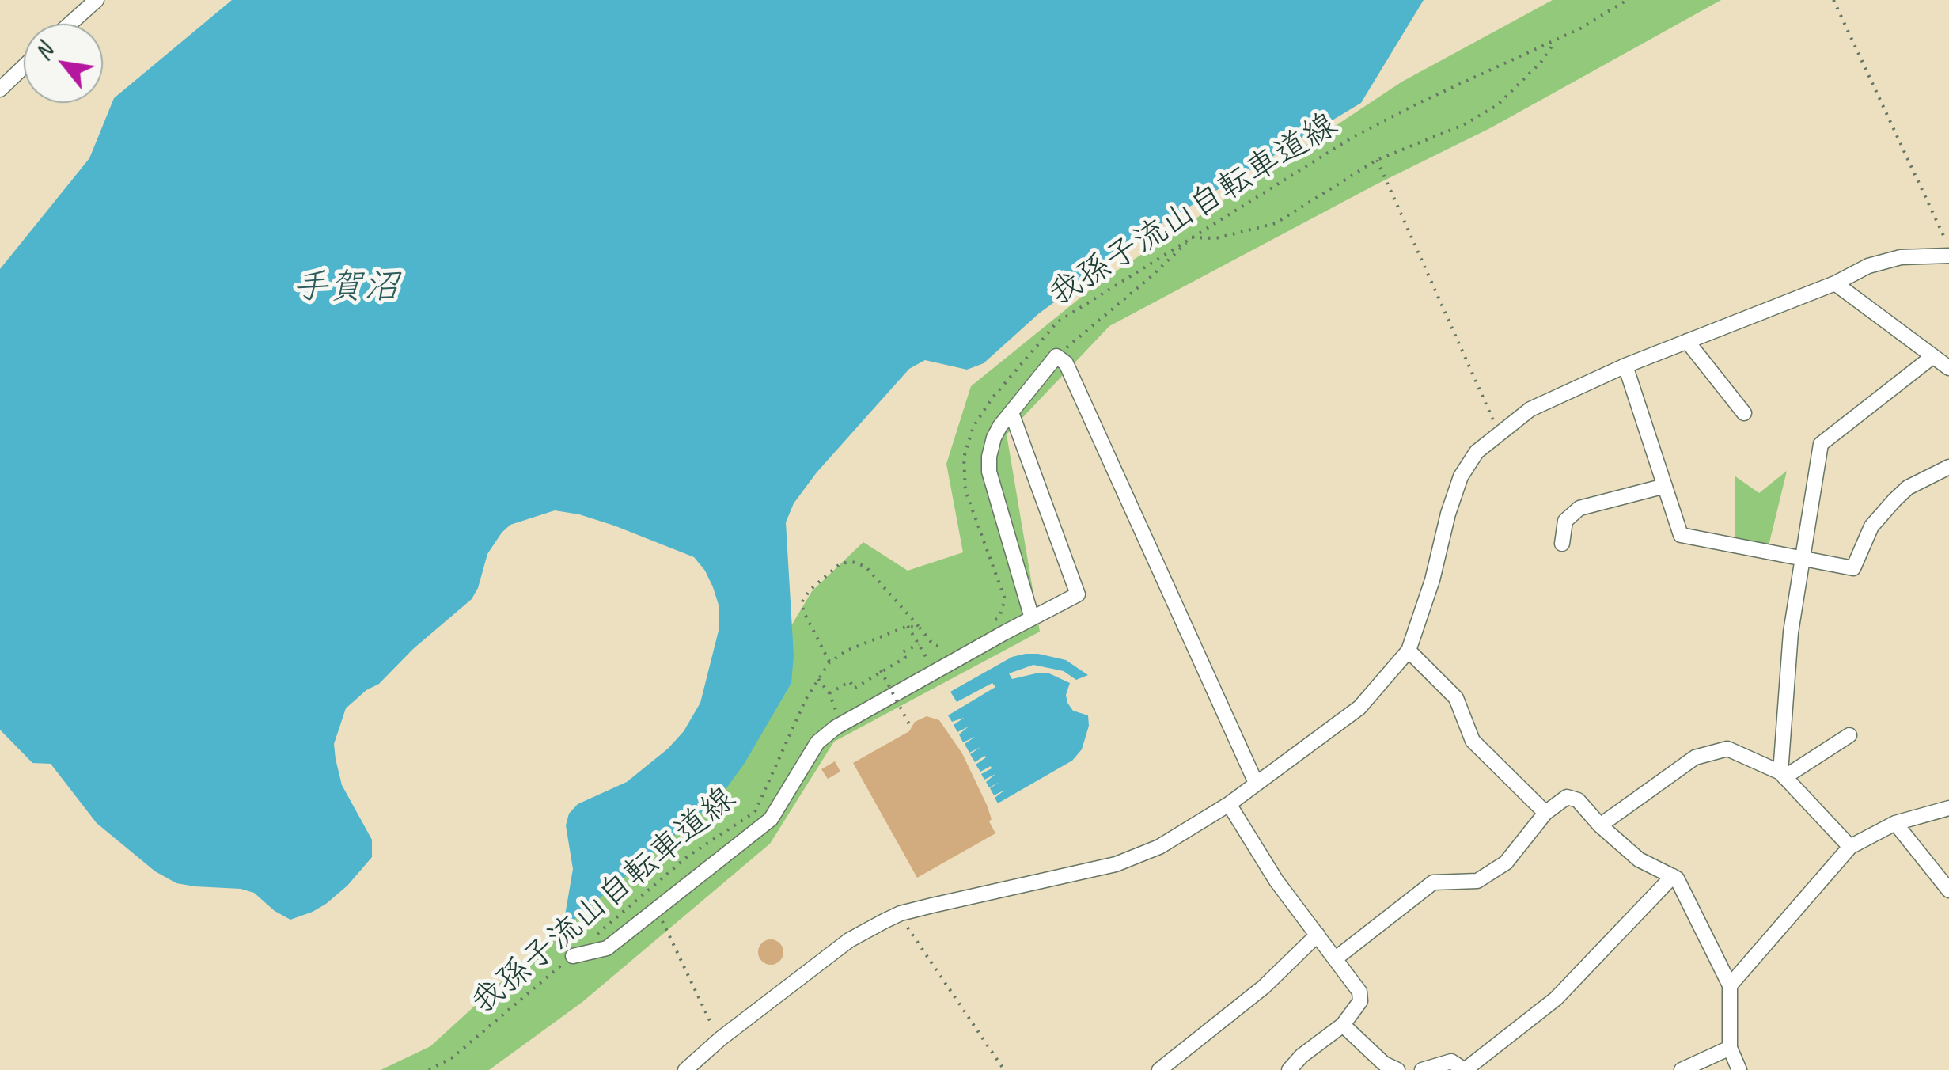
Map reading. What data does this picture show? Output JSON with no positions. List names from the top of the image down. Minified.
{"streets":{"path":["我孫子流山自転車道線"]},"water":["手賀沼"],"north":"top left"}
